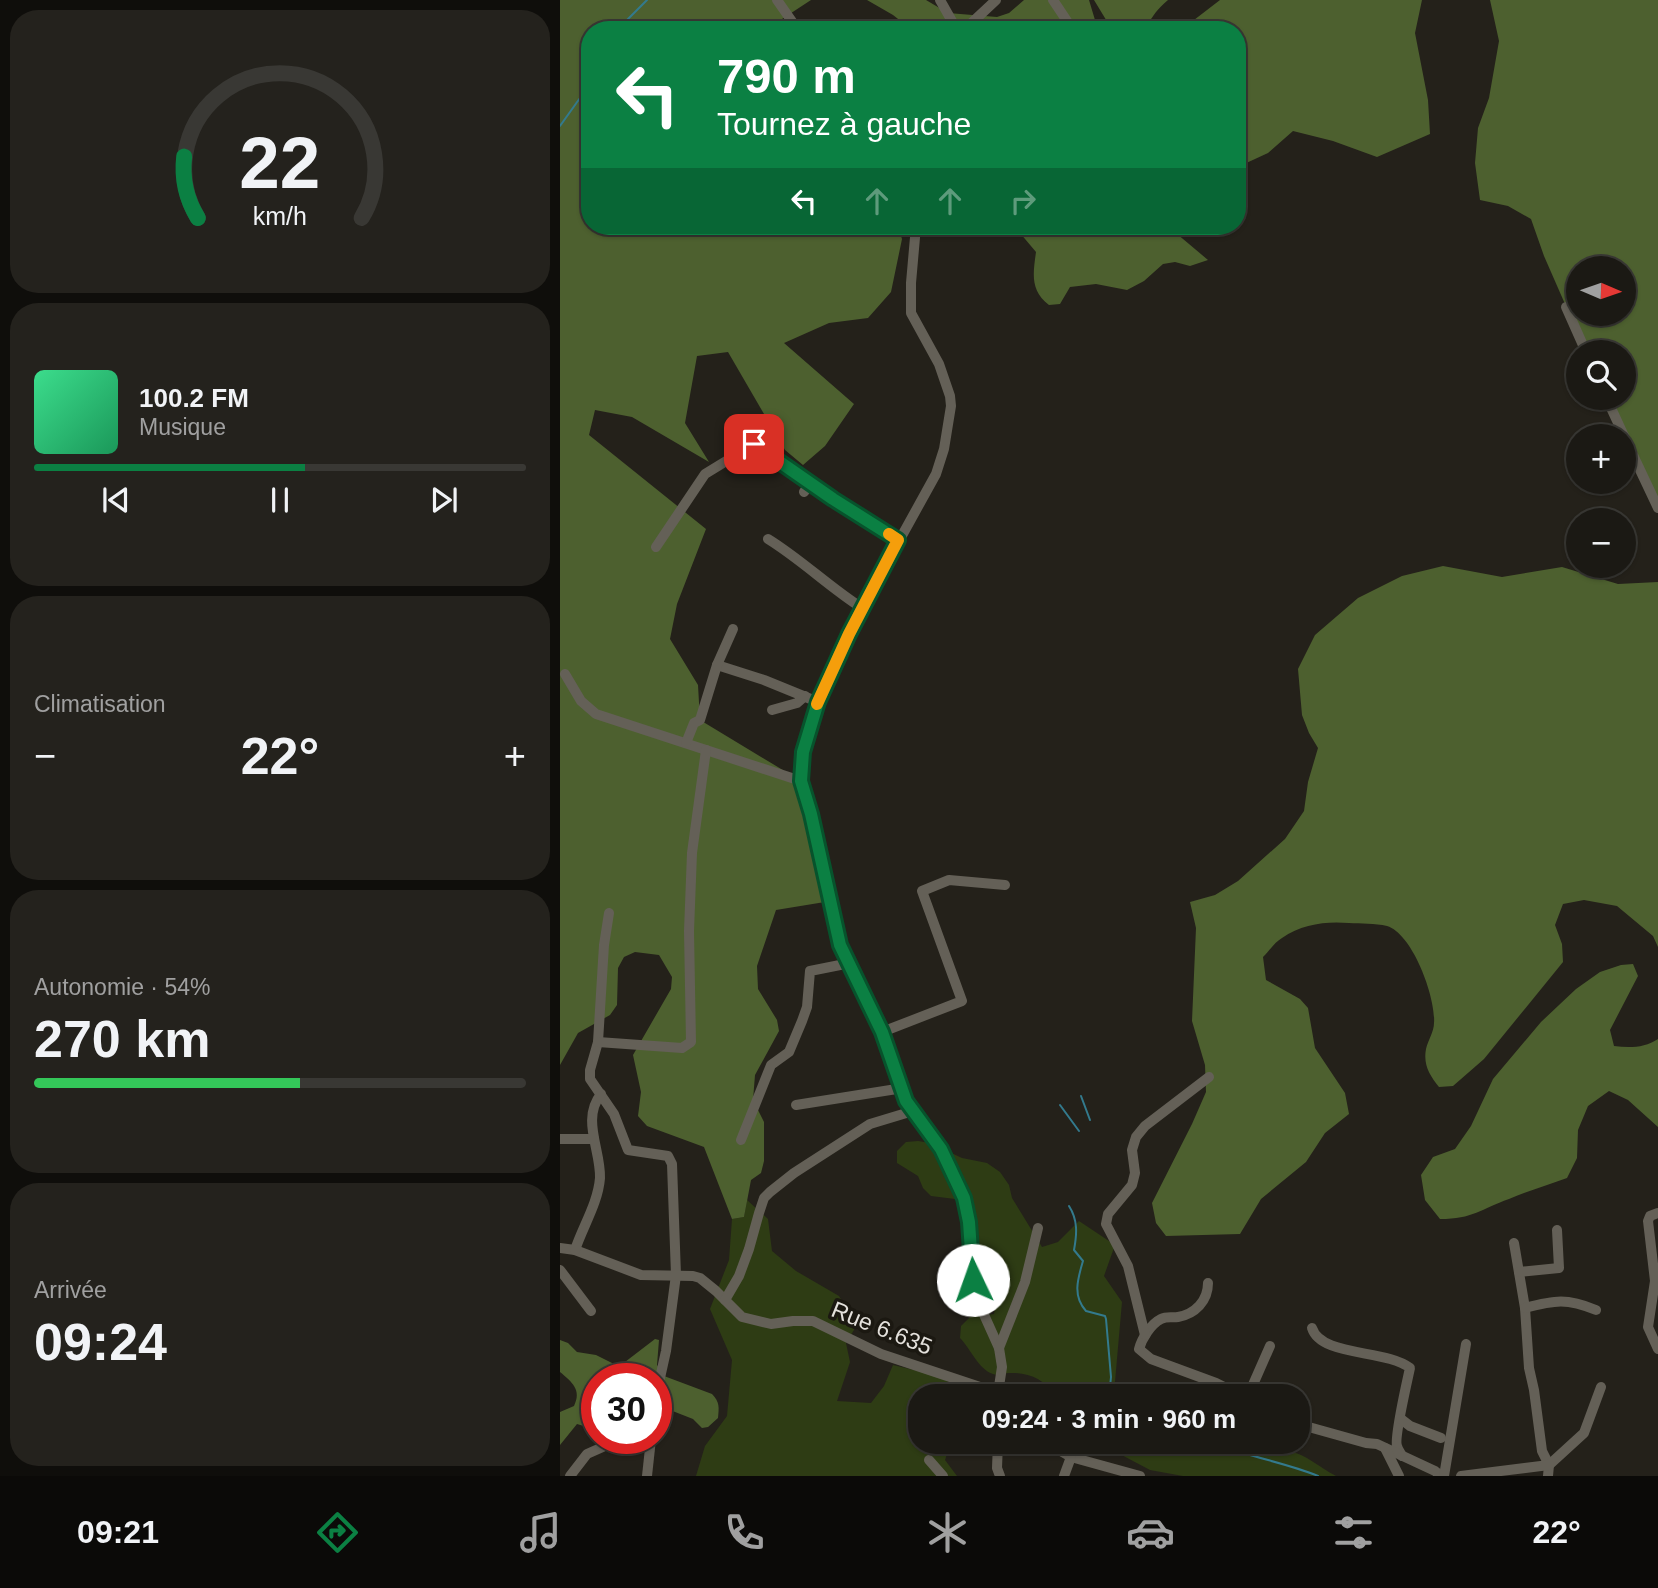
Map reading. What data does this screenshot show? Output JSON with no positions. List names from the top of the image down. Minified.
{"streets":{"street":["Rue 6.635"]},"north":"right","page":{"turn":["790 m","Tournez à gauche"],"map_buttons":["+","−"],"song":["100.2 FM","Musique"],"tile":["Climatisation",["Autonomie · 54%","270 km"],["Arrivée","09:24"]],"heat":["−","22°","+"],"limit":"30","trip":"09:24 · 3 min · 960 m","tabs":["09:21","22°"],"gauge":["22","km/h"]}}
